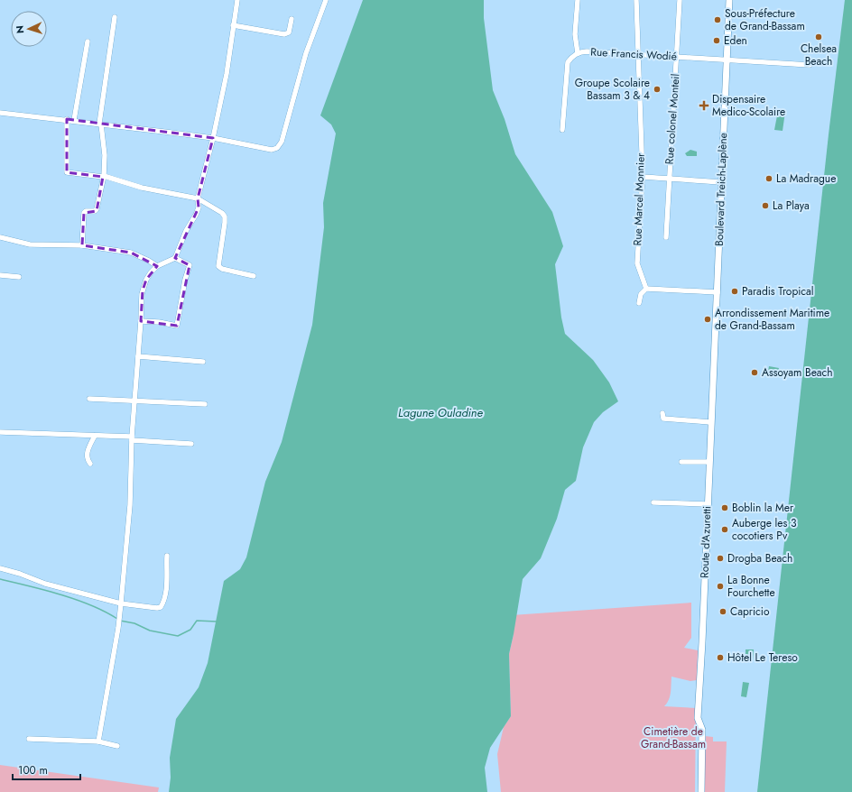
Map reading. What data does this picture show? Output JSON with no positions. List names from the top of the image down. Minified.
{"streets":{"street":["Rue Francis Wodié","Rue colonel Monteil","Boulevard Treich-Laplène","Rue Marcel Monnier","Route d'Azuretti"]},"crossings":[["Rue Francis Wodié","Rue colonel Monteil"],["Rue Francis Wodié","Boulevard Treich-Laplène"],["Rue Francis Wodié","Rue Marcel Monnier"],["Boulevard Treich-Laplène","Route d'Azuretti"]],"water":["Lagune Ouladine"],"parks":["Cimetière de Grand-Bassam"],"places":{"other":["Sous-Préfecture de Grand-Bassam","Chelsea Beach","Eden","Groupe Scolaire Bassam 3 & 4","La Madrague","La Playa","Paradis Tropical","Arrondissement Maritime de Grand-Bassam","Assoyam Beach","Boblin la Mer","Auberge les 3 cocotiers Pv","Drogba Beach","La Bonne Fourchette","Capricio","Hôtel Le Tereso"],"health":["Dispensaire Medico-Scolaire"]},"scale_bar":"100 m","north":"left"}
